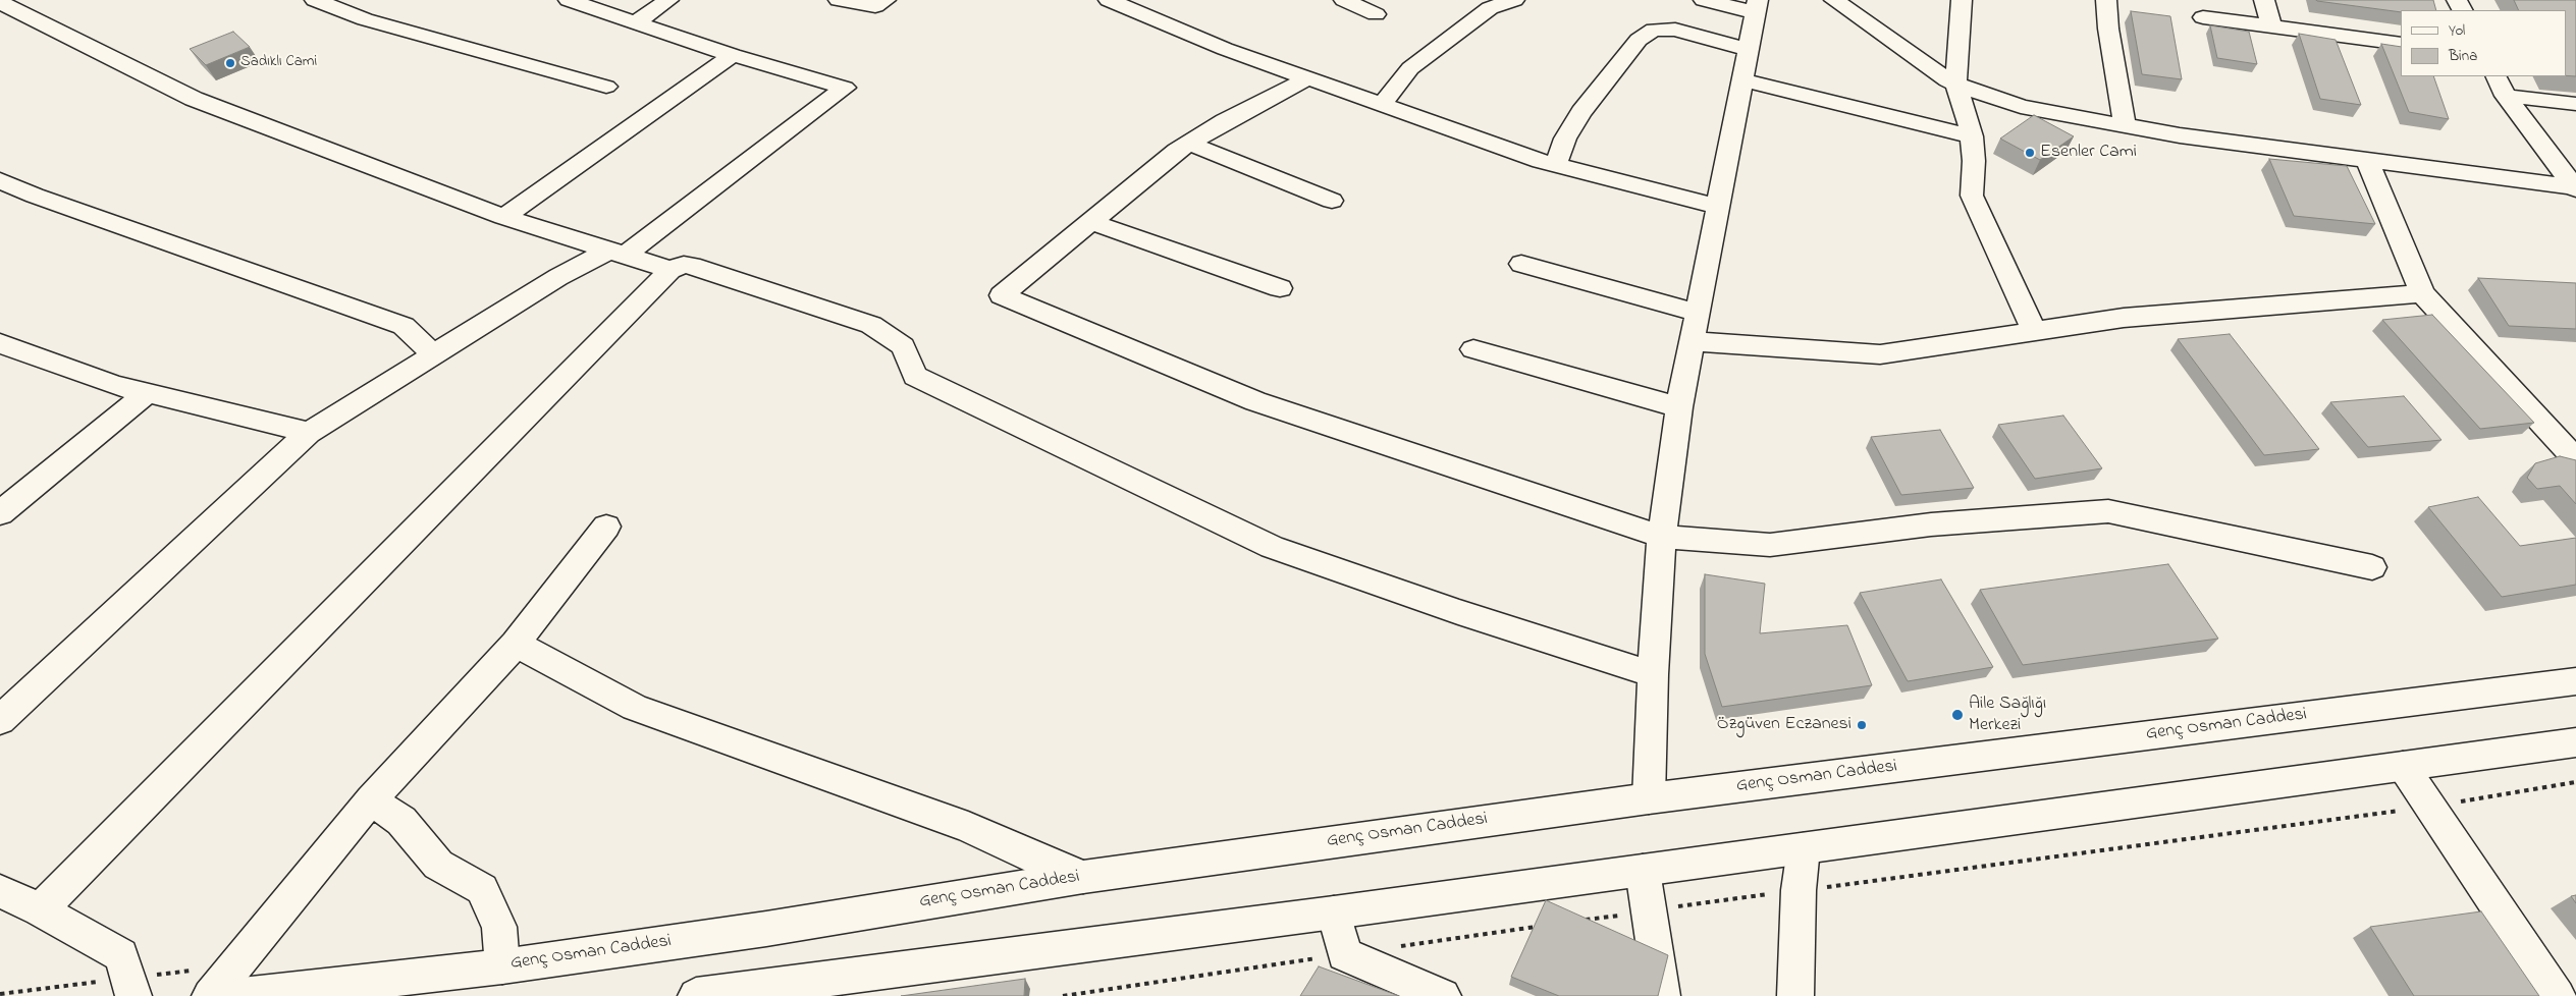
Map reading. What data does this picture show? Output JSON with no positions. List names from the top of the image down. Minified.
{"streets":{"street":["Genç Osman Caddesi"]},"places":["Sadıklı Cami","Esenler Cami","Aile Sağlığı Merkezi","Özgüven Eczanesi"],"legend":["Yol","Bina"]}
